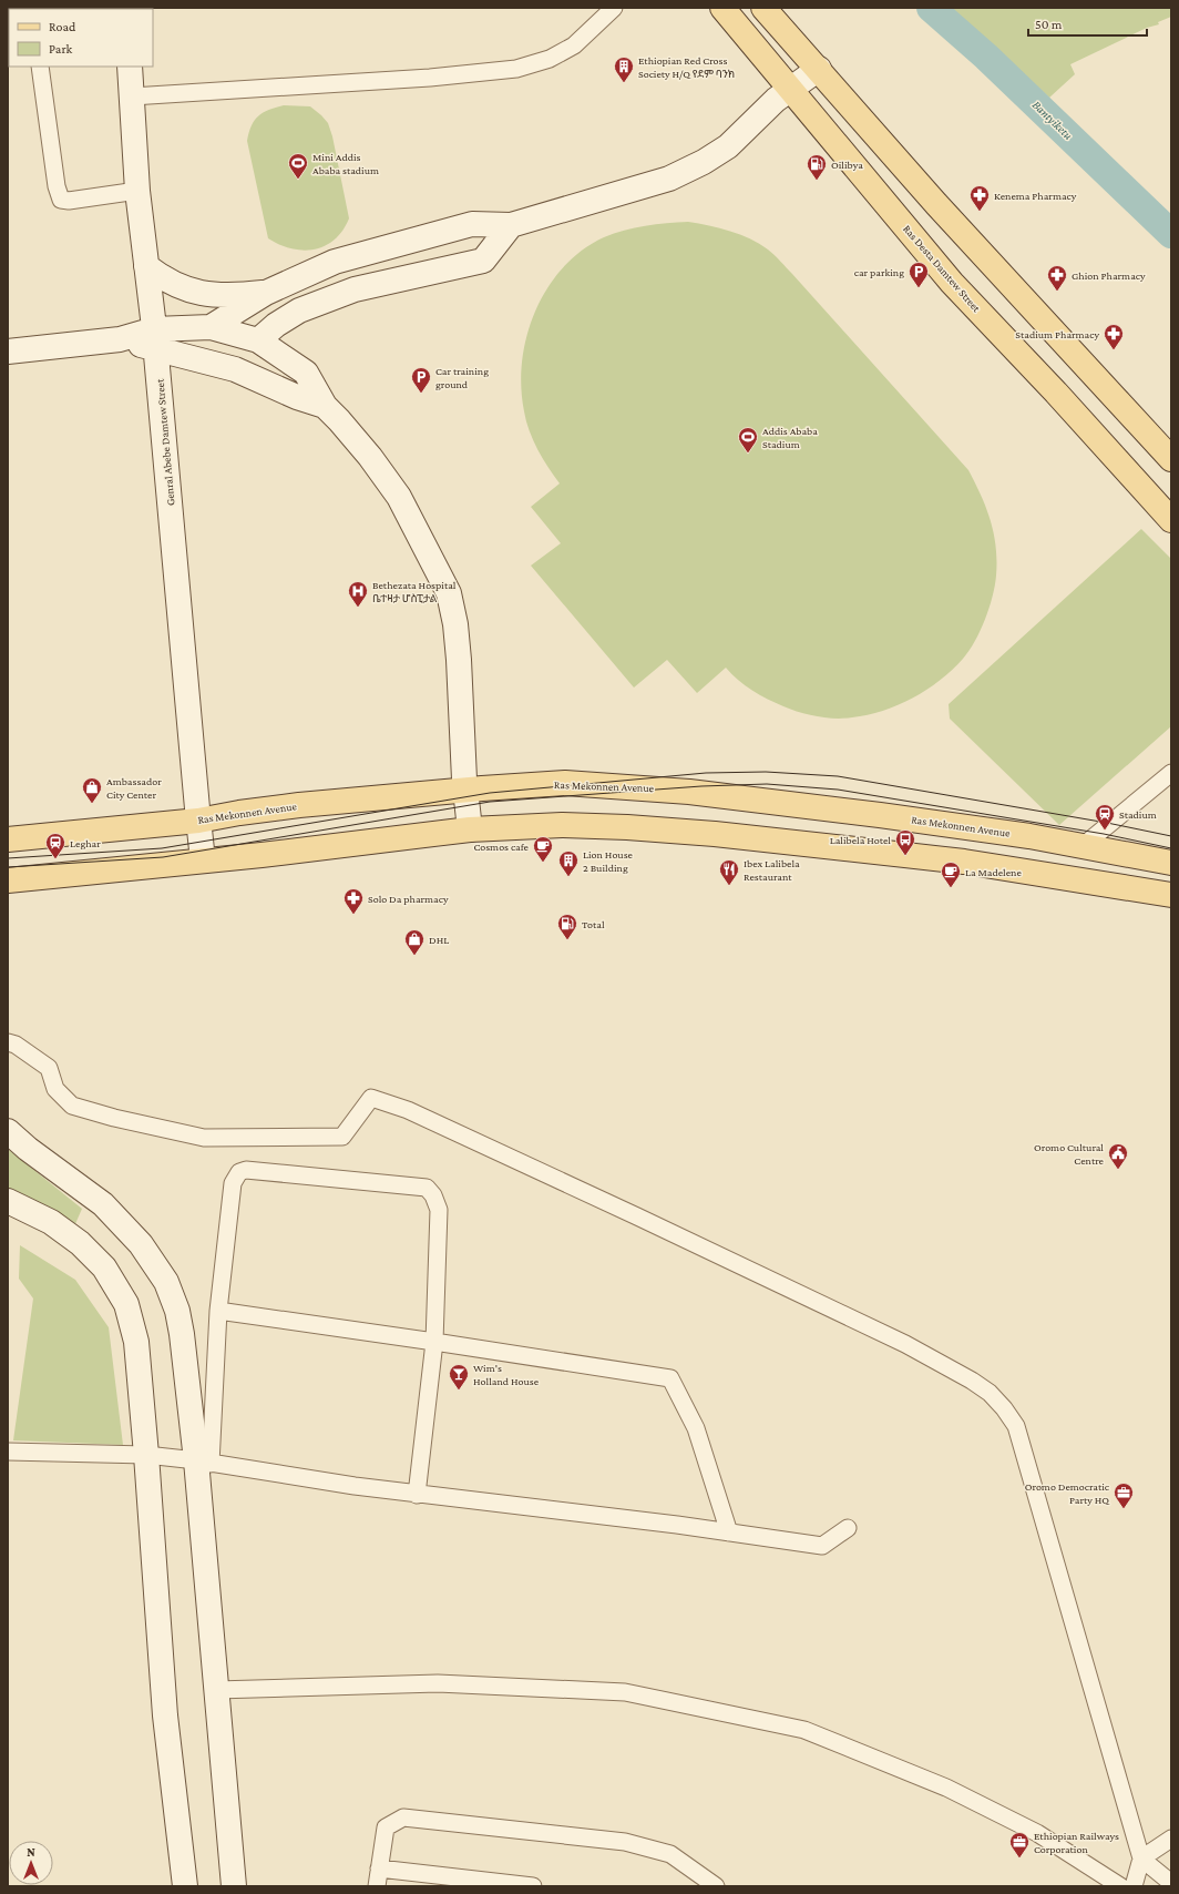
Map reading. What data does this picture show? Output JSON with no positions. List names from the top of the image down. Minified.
{"streets":{"main road":["Ras Desta Damtew Street","Genral Abebe Damtew Street","Ras Mekonnen Avenue"]},"crossings":[["Genral Abebe Damtew Street","Ras Mekonnen Avenue"]],"water":["Bantyiketu"],"places":{"building":["Ethiopian Red Cross Society H/Q የደም ባንክ","Lion House 2 Building"],"sports":["Mini Addis Ababa stadium","Addis Ababa Stadium"],"fuel station":["Oilibya","Total"],"pharmacy":["Kenema Pharmacy","Ghion Pharmacy","Stadium Pharmacy","Solo Da pharmacy"],"parking":["car parking","Car training ground"],"hospital":["Bethezata Hospital ቤተዛታ ሆስፒታል"],"shop":["Ambassador City Center","DHL"],"station":["Stadium","Leghar"],"bus stop":["Lalibela Hotel"],"cafe":["Cosmos cafe","La Madelene"],"restaurant":["Ibex Lalibela Restaurant"],"public building":["Oromo Cultural Centre"],"bar":["Wim's Holland House"],"office":["Oromo Democratic Party HQ","Ethiopian Railways Corporation"]},"legend":["Road","Park"],"scale_bar":"50 m","north":"top"}
